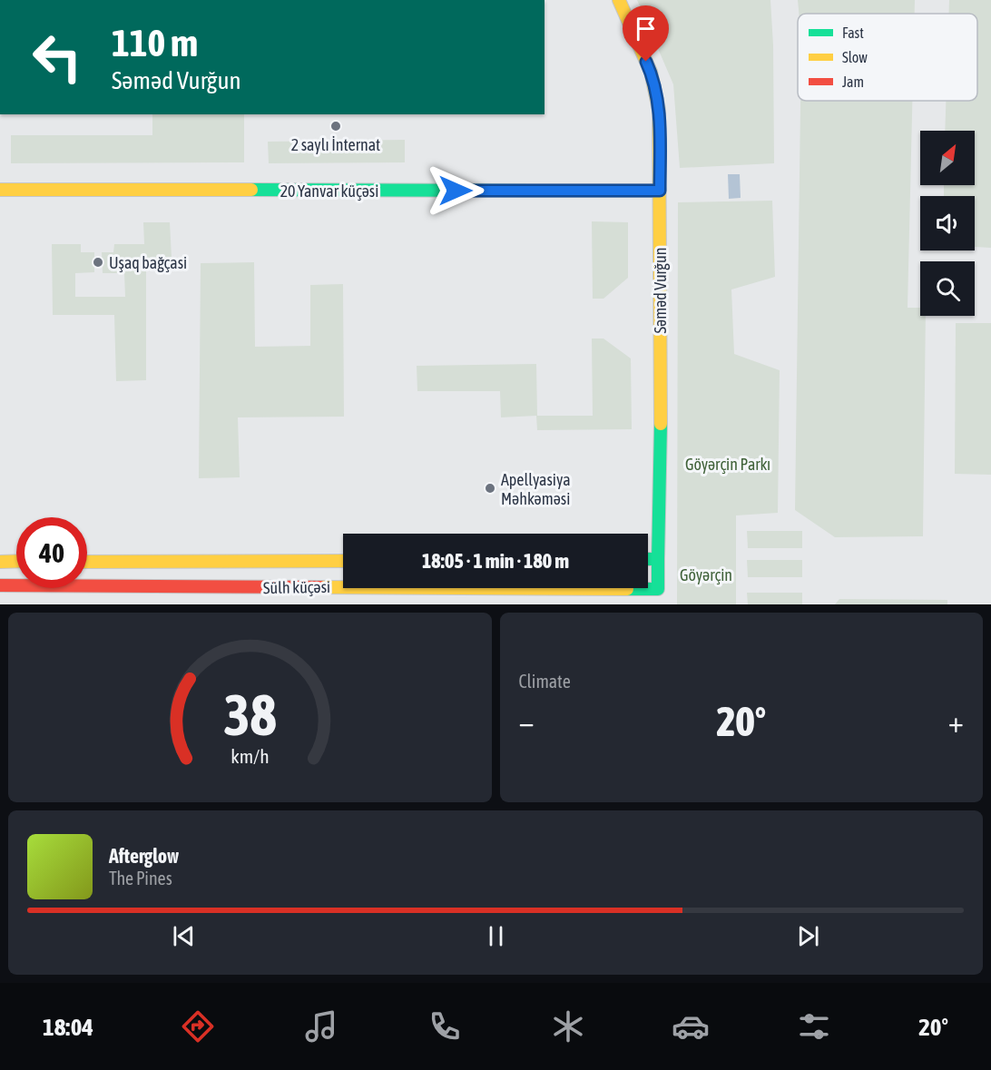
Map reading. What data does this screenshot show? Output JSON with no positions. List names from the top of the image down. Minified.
{"streets":{"main road":["20 Yanvar küçəsi","Səməd Vurğun","Sülh küçəsi"]},"crossings":[["20 Yanvar küçəsi","Səməd Vurğun"],["Səməd Vurğun","Sülh küçəsi"]],"parks":["Göyərçin Parkı","Göyərçin"],"places":["2 saylı İnternat","Uşaq bağçasi","Apellyasiya Məhkəməsi"],"legend":["Fast","Slow","Jam"],"north":"top right","page":{"turn":["110 m","Səməd Vurğun"],"limit":"40","trip":"18:05 · 1 min · 180 m","tile":"Climate","heat":["−","20°","+"],"song":["Afterglow","The Pines"],"tabs":["18:04","20°"],"gauge":["38","km/h"]}}
